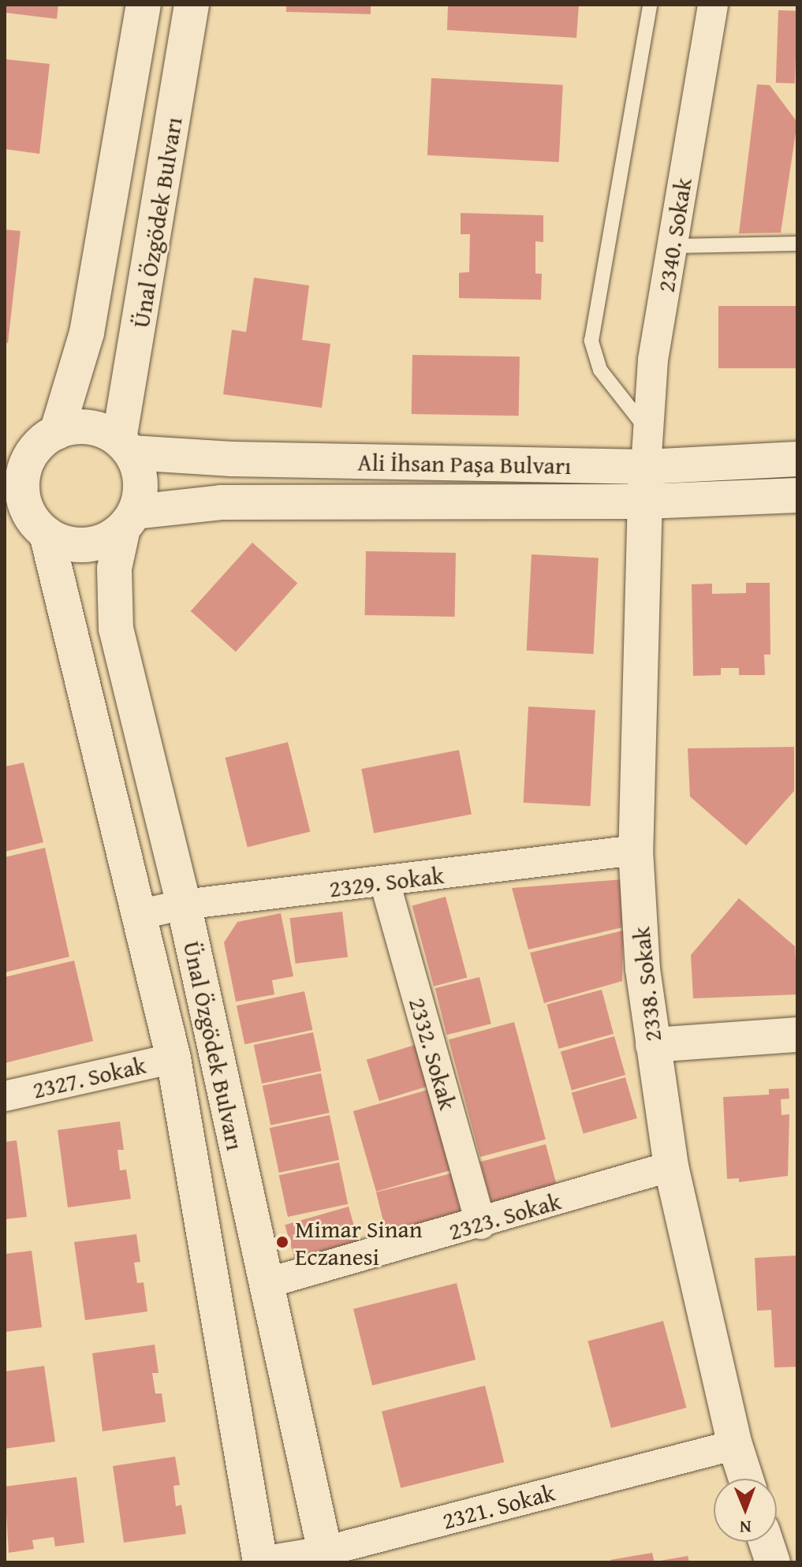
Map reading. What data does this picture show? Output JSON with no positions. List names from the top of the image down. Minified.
{"streets":{"main road":["Ünal Özgödek Bulvarı","Ali İhsan Paşa Bulvarı","2338. Sokak"],"street":["2340. Sokak","2329. Sokak","2332. Sokak","2327. Sokak","2323. Sokak","2321. Sokak"]},"crossings":[["Ünal Özgödek Bulvarı","Ali İhsan Paşa Bulvarı"],["Ünal Özgödek Bulvarı","2329. Sokak"],["Ünal Özgödek Bulvarı","2327. Sokak"],["Ünal Özgödek Bulvarı","2323. Sokak"],["Ünal Özgödek Bulvarı","2321. Sokak"],["2340. Sokak","Ali İhsan Paşa Bulvarı"],["2340. Sokak","2338. Sokak"],["Ali İhsan Paşa Bulvarı","2338. Sokak"],["2329. Sokak","2338. Sokak"],["2329. Sokak","2332. Sokak"],["2338. Sokak","2323. Sokak"],["2338. Sokak","2321. Sokak"],["2332. Sokak","2323. Sokak"]],"places":["Mimar Sinan Eczanesi"],"north":"bottom"}
